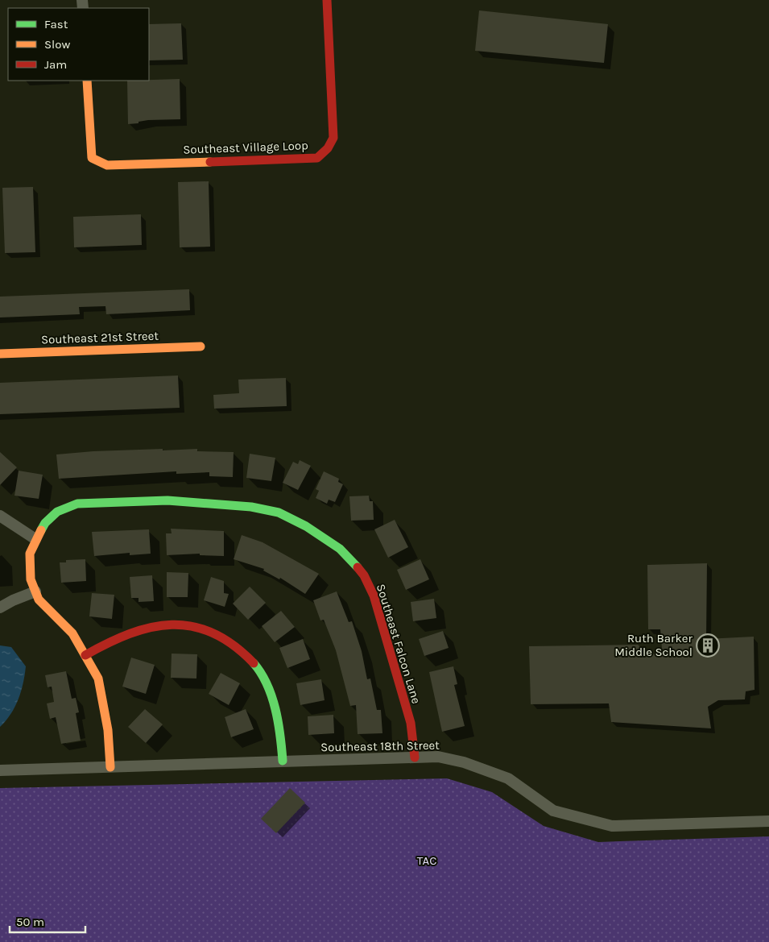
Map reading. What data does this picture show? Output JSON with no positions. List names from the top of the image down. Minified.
{"streets":{"street":["Southeast Village Loop","Southeast 21st Street","Southeast Falcon Lane","Southeast 18th Street"]},"crossings":[["Southeast Falcon Lane","Southeast 18th Street"]],"parks":["TAC"],"places":{"building":["Ruth Barker Middle School"]},"legend":["Fast","Slow","Jam"],"scale_bar":"50 m"}
